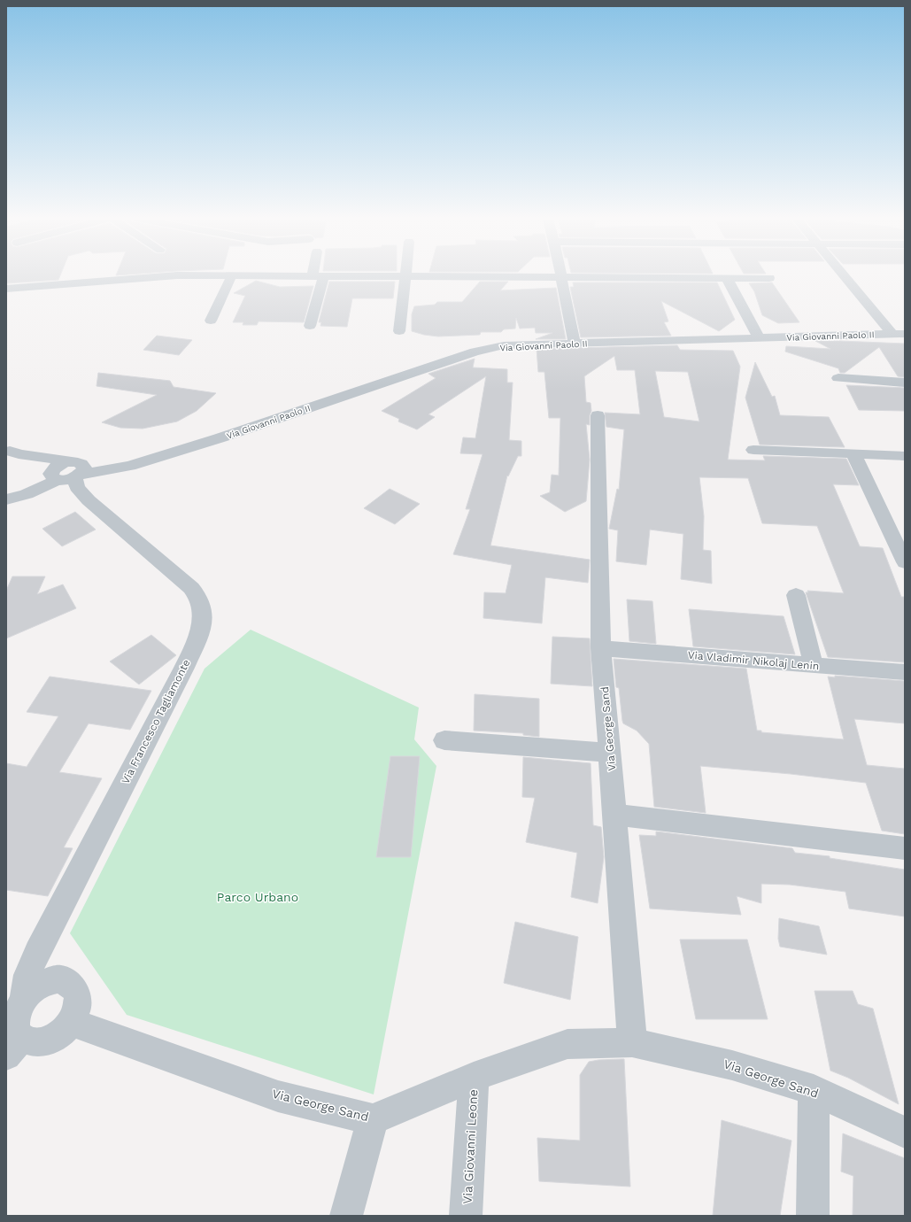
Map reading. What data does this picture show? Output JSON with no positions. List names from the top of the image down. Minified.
{"streets":{"street":["Via Giovanni Paolo II","Via Vladimir Nikolaj Lenin","Via Francesco Tagliamonte","Via George Sand","Via Giovanni Leone"]},"crossings":[["Via Giovanni Paolo II","Via Francesco Tagliamonte"],["Via Vladimir Nikolaj Lenin","Via George Sand"],["Via George Sand","Via Giovanni Leone"]],"parks":["Parco Urbano"]}
